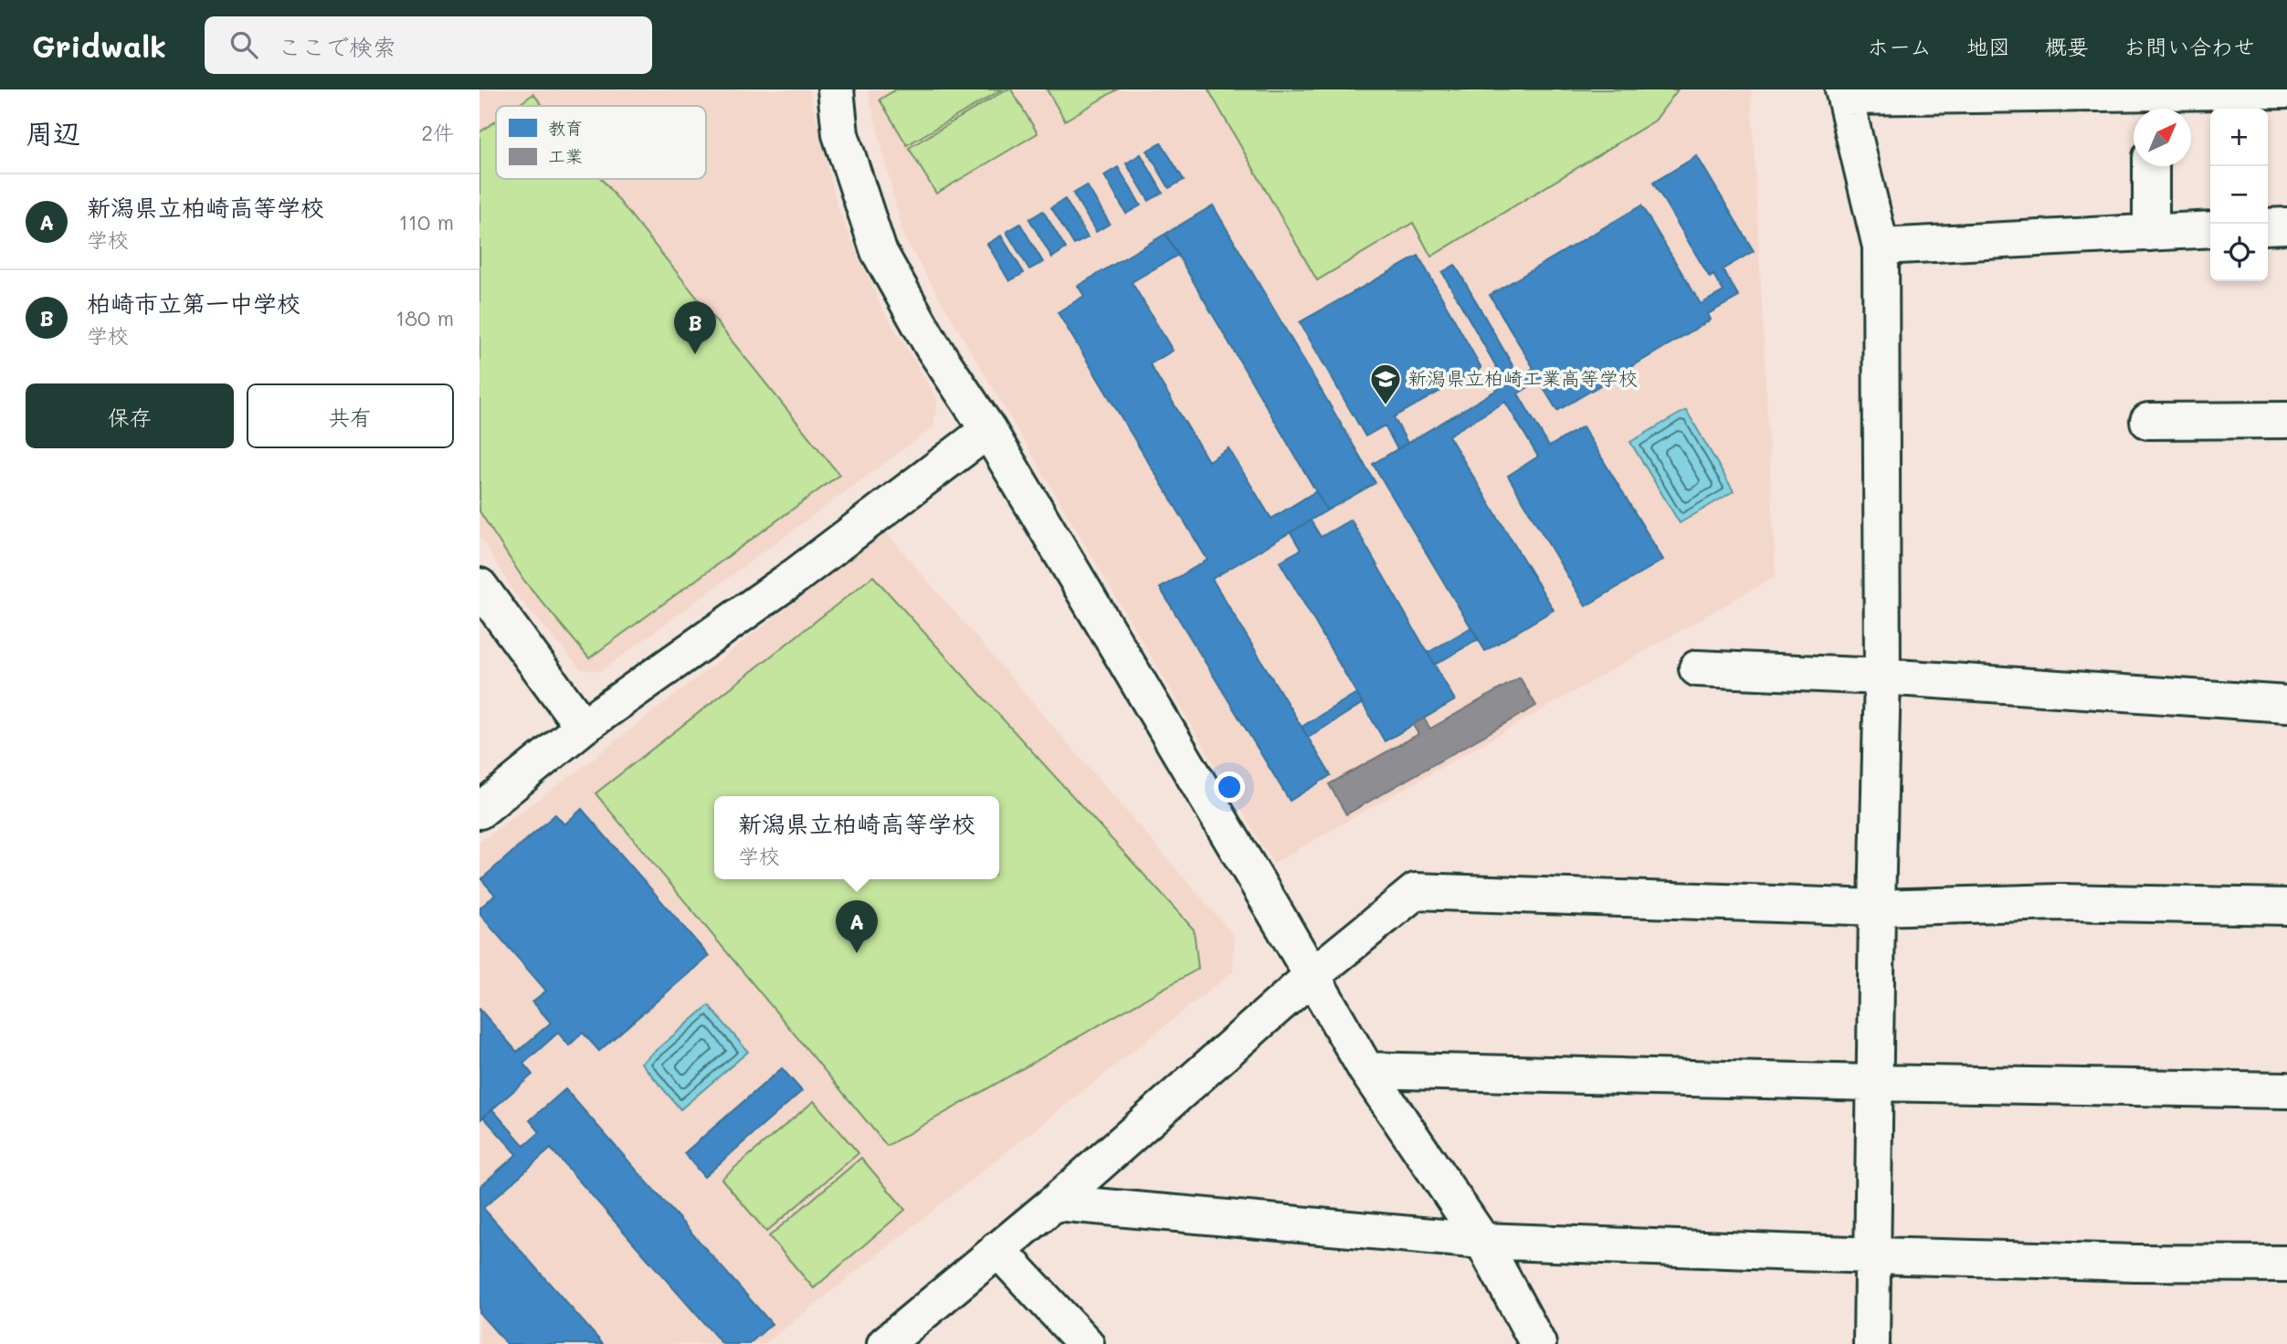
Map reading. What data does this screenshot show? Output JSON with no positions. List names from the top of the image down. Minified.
{"places":{"school or university":["新潟県立柏崎工業高等学校"]},"legend":["教育","工業"],"north":"top right","page":{"header":"Gridwalk","search":"ここで検索","nav":["ホーム","地図","概要","お問い合わせ"],"heading":["周辺","2件"],"map_buttons":["+","−"],"list":[{"mark":"A","name":"新潟県立柏崎高等学校","note":"学校","value":"110 m"},{"mark":"B","name":"柏崎市立第一中学校","note":"学校","value":"180 m"}],"pins":["B","A"],"buttons":["保存","共有"],"popup":["新潟県立柏崎高等学校","学校"]}}
